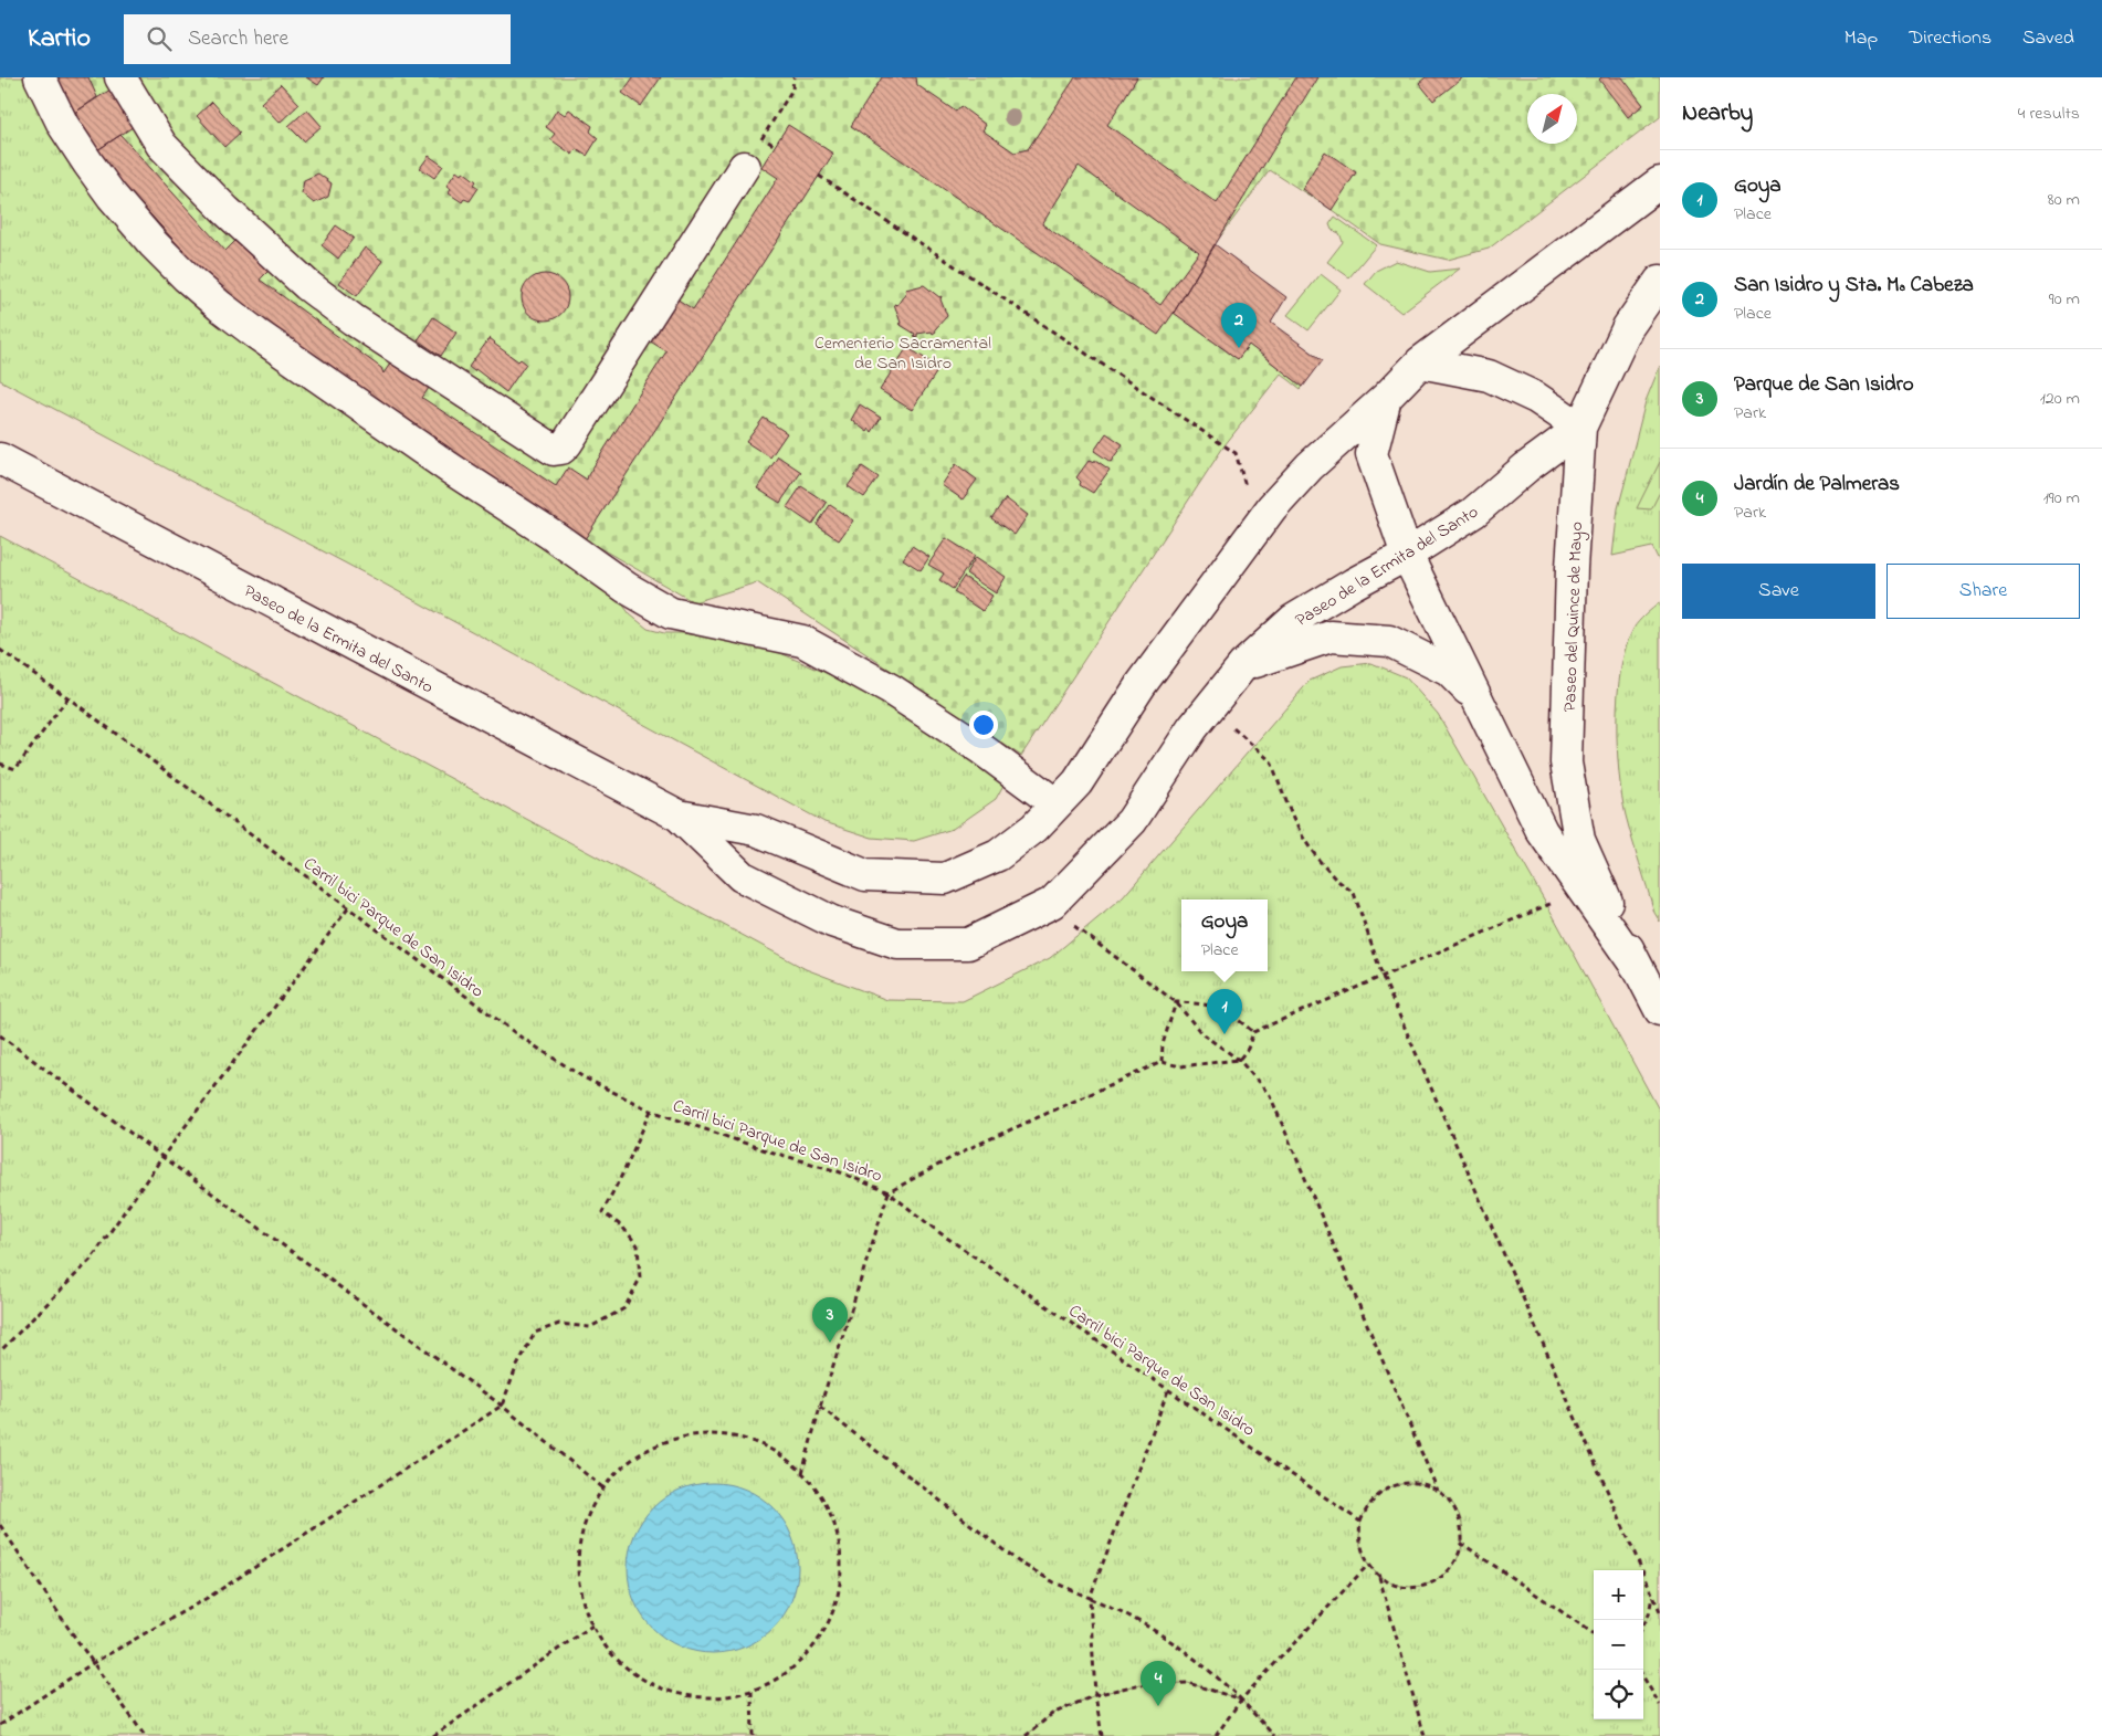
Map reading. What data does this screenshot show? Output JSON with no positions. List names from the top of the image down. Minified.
{"streets":{"street":["Paseo de la Ermita del Santo","Paseo del Quince de Mayo"],"path":["Carril bici Parque de San Isidro"]},"crossings":[["Paseo de la Ermita del Santo","Paseo del Quince de Mayo"]],"parks":["Cementerio Sacramental de San Isidro"],"north":"top right","page":{"header":"Kartio","search":"Search here","nav":["Map","Directions","Saved"],"heading":["Nearby","4 results"],"list":[{"mark":"1","name":"Goya","note":"Place","value":"80 m"},{"mark":"2","name":"San Isidro y Sta. Mª Cabeza","note":"Place","value":"90 m"},{"mark":"3","name":"Parque de San Isidro","note":"Park","value":"120 m"},{"mark":"4","name":"Jardín de Palmeras","note":"Park","value":"190 m"}],"pins":["2","1","3","4"],"buttons":["Save","Share"],"popup":["Goya","Place"],"map_buttons":["+","−"]}}
